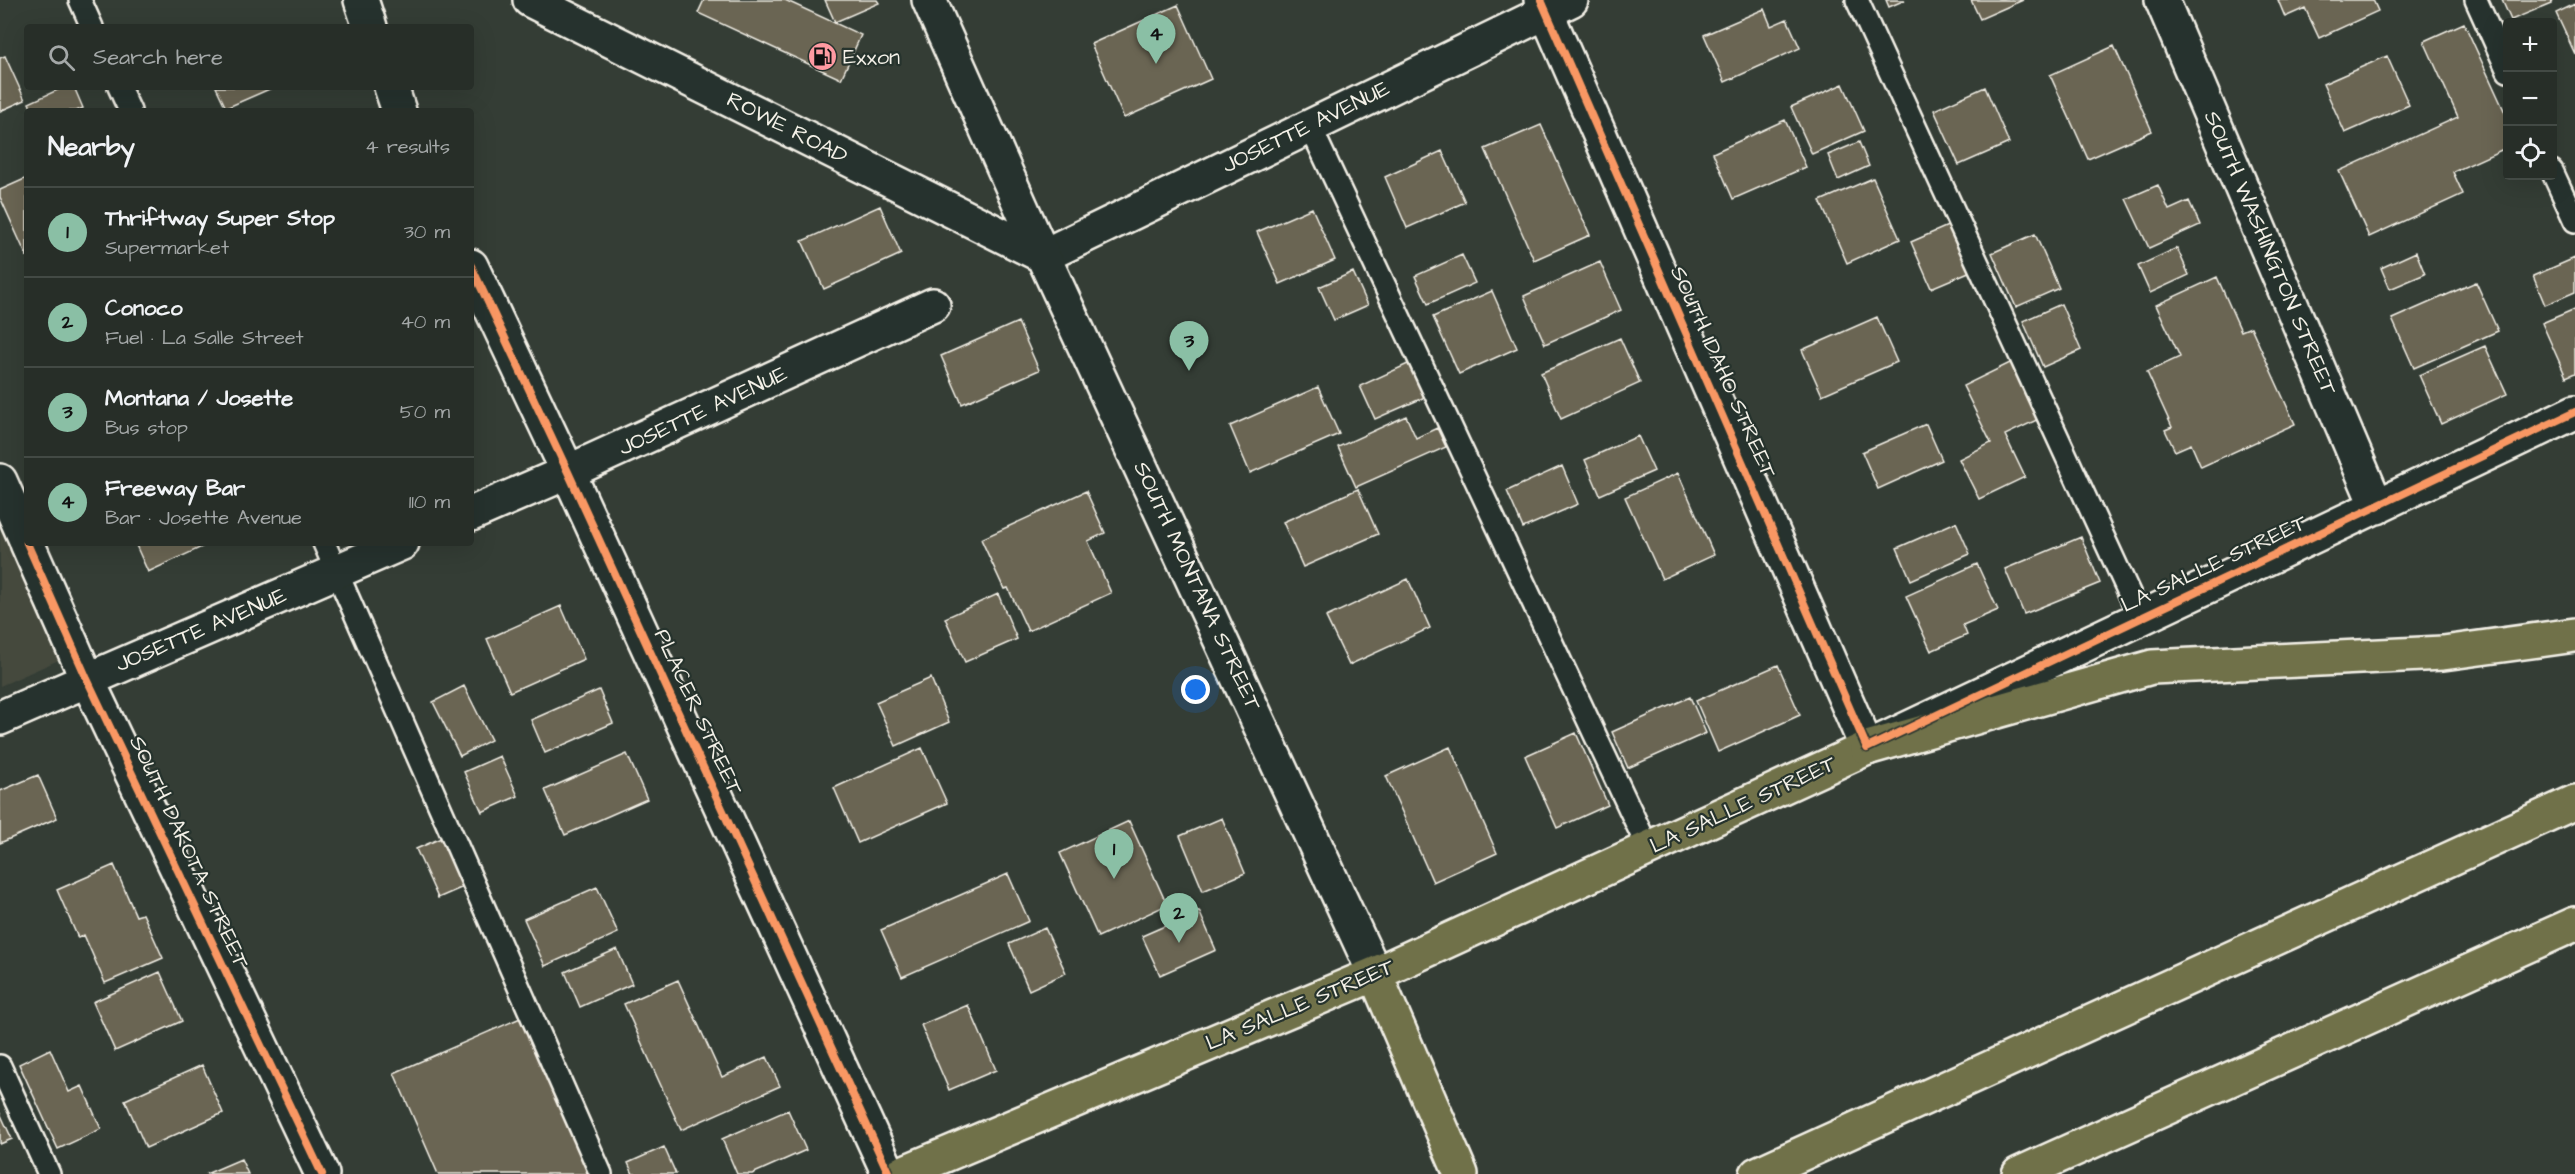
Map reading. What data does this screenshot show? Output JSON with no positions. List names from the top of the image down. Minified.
{"streets":{"main road":["LA SALLE STREET","SOUTH MONTANA STREET"],"street":["JOSETTE AVENUE","ROWE ROAD","SOUTH WASHINGTON STREET","SOUTH IDAHO STREET","PLACER STREET","SOUTH DAKOTA STREET"]},"crossings":[["JOSETTE AVENUE","ROWE ROAD"],["JOSETTE AVENUE","SOUTH IDAHO STREET"],["JOSETTE AVENUE","SOUTH MONTANA STREET"],["JOSETTE AVENUE","PLACER STREET"],["JOSETTE AVENUE","SOUTH DAKOTA STREET"],["ROWE ROAD","SOUTH MONTANA STREET"],["SOUTH WASHINGTON STREET","LA SALLE STREET"],["SOUTH IDAHO STREET","LA SALLE STREET"],["LA SALLE STREET","SOUTH MONTANA STREET"]],"places":{"fuel station":["Exxon"]},"page":{"pins":["4","3","1","2"],"map_buttons":["+","−"],"search":"Search here","heading":["Nearby","4 results"],"list":[{"mark":"1","name":"Thriftway Super Stop","note":"Supermarket","value":"30 m"},{"mark":"2","name":"Conoco","note":"Fuel · La Salle Street","value":"40 m"},{"mark":"3","name":"Montana / Josette","note":"Bus stop","value":"50 m"},{"mark":"4","name":"Freeway Bar","note":"Bar · Josette Avenue","value":"110 m"}]}}
